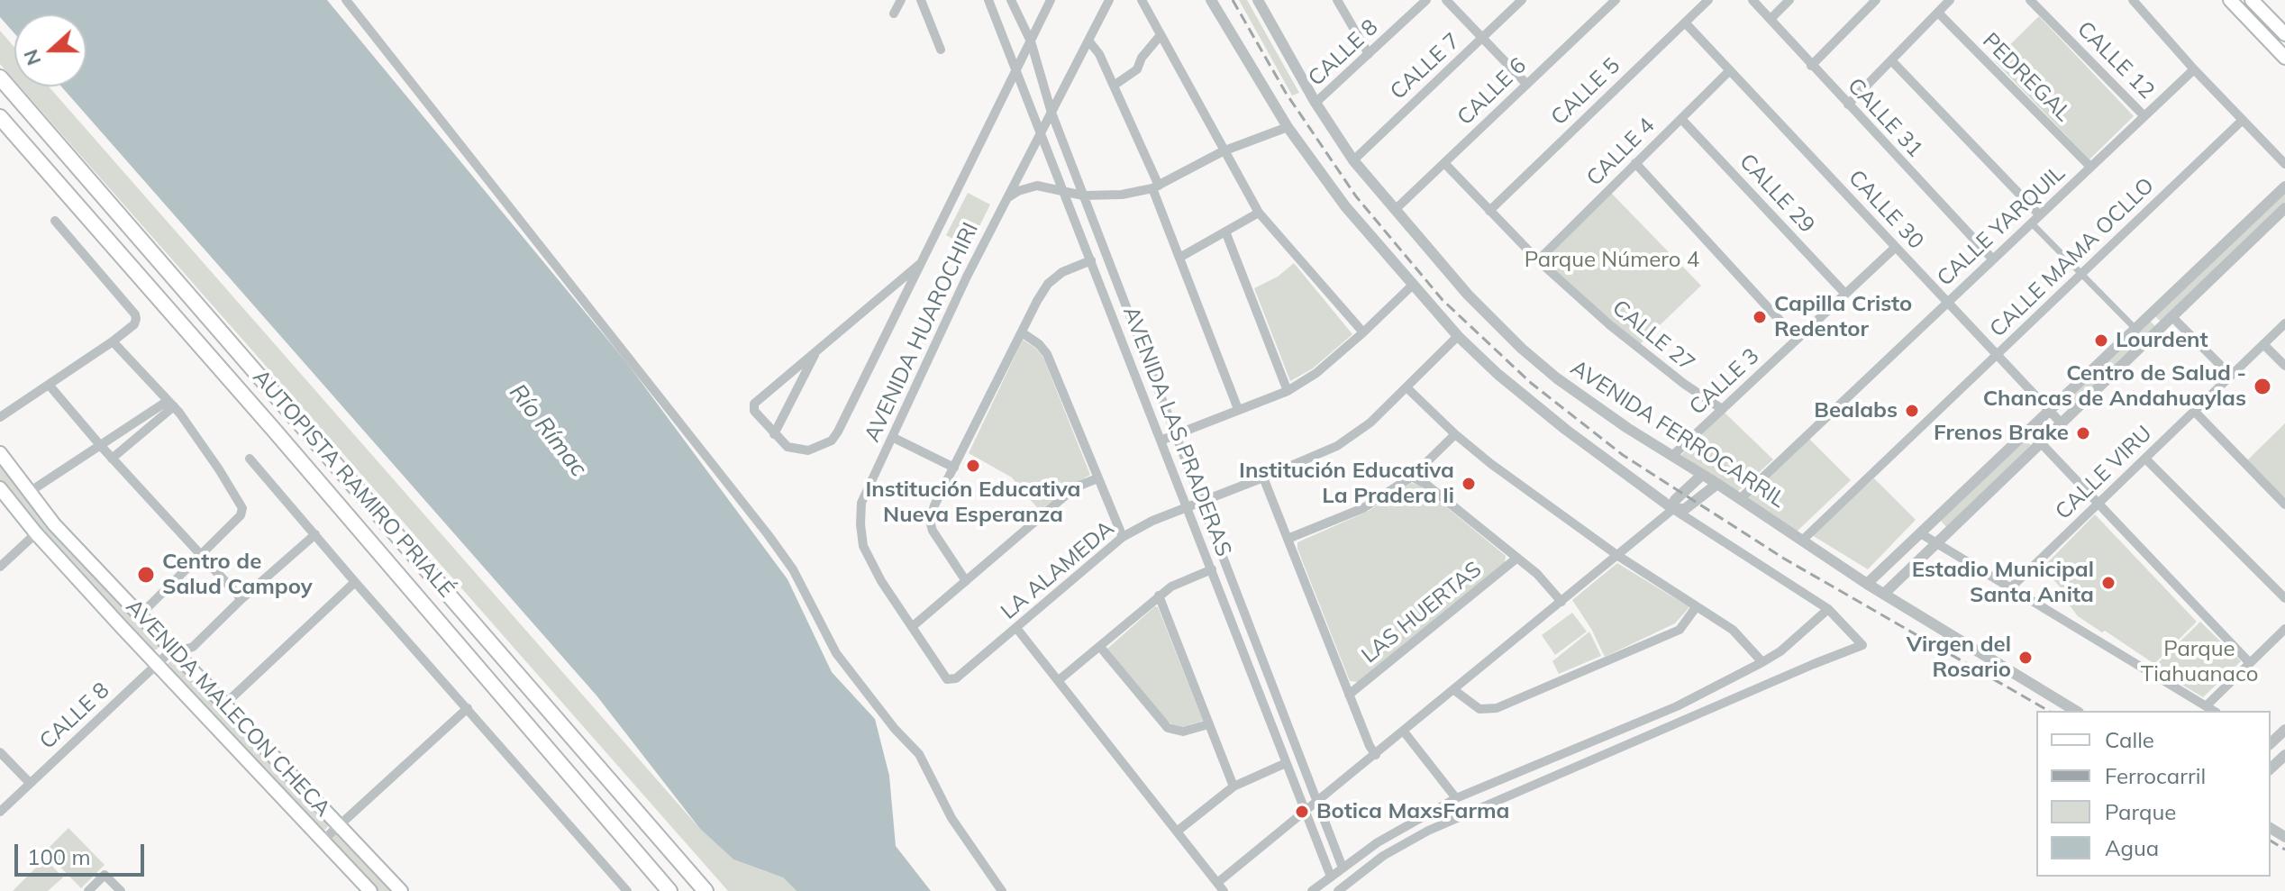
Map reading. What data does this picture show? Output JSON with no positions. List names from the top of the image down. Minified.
{"streets":{"highway":["AUTOPISTA RAMIRO PRIALÉ"],"main road":["AVENIDA MALECON CHECA"],"street":["CALLE 8","CALLE 12","CALLE 7","PEDREGAL","CALLE 6","CALLE 5","CALLE 31","CALLE 4","CALLE 29","CALLE 30","CALLE YARQUIL","CALLE MAMA OCLLO","AVENIDA HUAROCHIRI","CALLE 27","CALLE 3","AVENIDA LAS PRADERAS","AVENIDA FERROCARRIL","CALLE VIRU","LA ALAMEDA","LAS HUERTAS"]},"crossings":[["CALLE 8","AVENIDA FERROCARRIL"],["CALLE 8","AVENIDA MALECON CHECA"],["CALLE 12","CALLE YARQUIL"],["CALLE 7","AVENIDA FERROCARRIL"],["PEDREGAL","CALLE YARQUIL"],["CALLE 6","CALLE 27"],["CALLE 6","AVENIDA FERROCARRIL"],["CALLE 5","CALLE 30"],["CALLE 5","CALLE 27"],["CALLE 31","CALLE YARQUIL"],["CALLE 4","CALLE 29"],["CALLE 4","CALLE 30"],["CALLE 4","CALLE 27"],["CALLE 29","CALLE 3"],["CALLE 30","CALLE YARQUIL"],["CALLE 30","CALLE MAMA OCLLO"],["CALLE 30","CALLE 3"],["CALLE YARQUIL","AVENIDA FERROCARRIL"],["CALLE MAMA OCLLO","AVENIDA FERROCARRIL"],["AVENIDA HUAROCHIRI","AVENIDA LAS PRADERAS"],["AVENIDA HUAROCHIRI","LA ALAMEDA"],["CALLE 27","CALLE 3"],["CALLE 3","AVENIDA FERROCARRIL"],["AVENIDA LAS PRADERAS","LA ALAMEDA"]],"water":["Río Rímac"],"parks":["Parque Número 4","Parque Tiahuanaco"],"places":["Capilla Cristo Redentor","Lourdent","Centro de Salud - Chancas de Andahuaylas","Bealabs","Frenos Brake","Institución Educativa Nueva Esperanza","Institución Educativa La Pradera Ii","Centro de Salud Campoy","Estadio Municipal Santa Anita","Virgen del Rosario","Botica MaxsFarma"],"legend":["Calle","Ferrocarril","Parque","Agua"],"scale_bar":"100 m","north":"left"}
